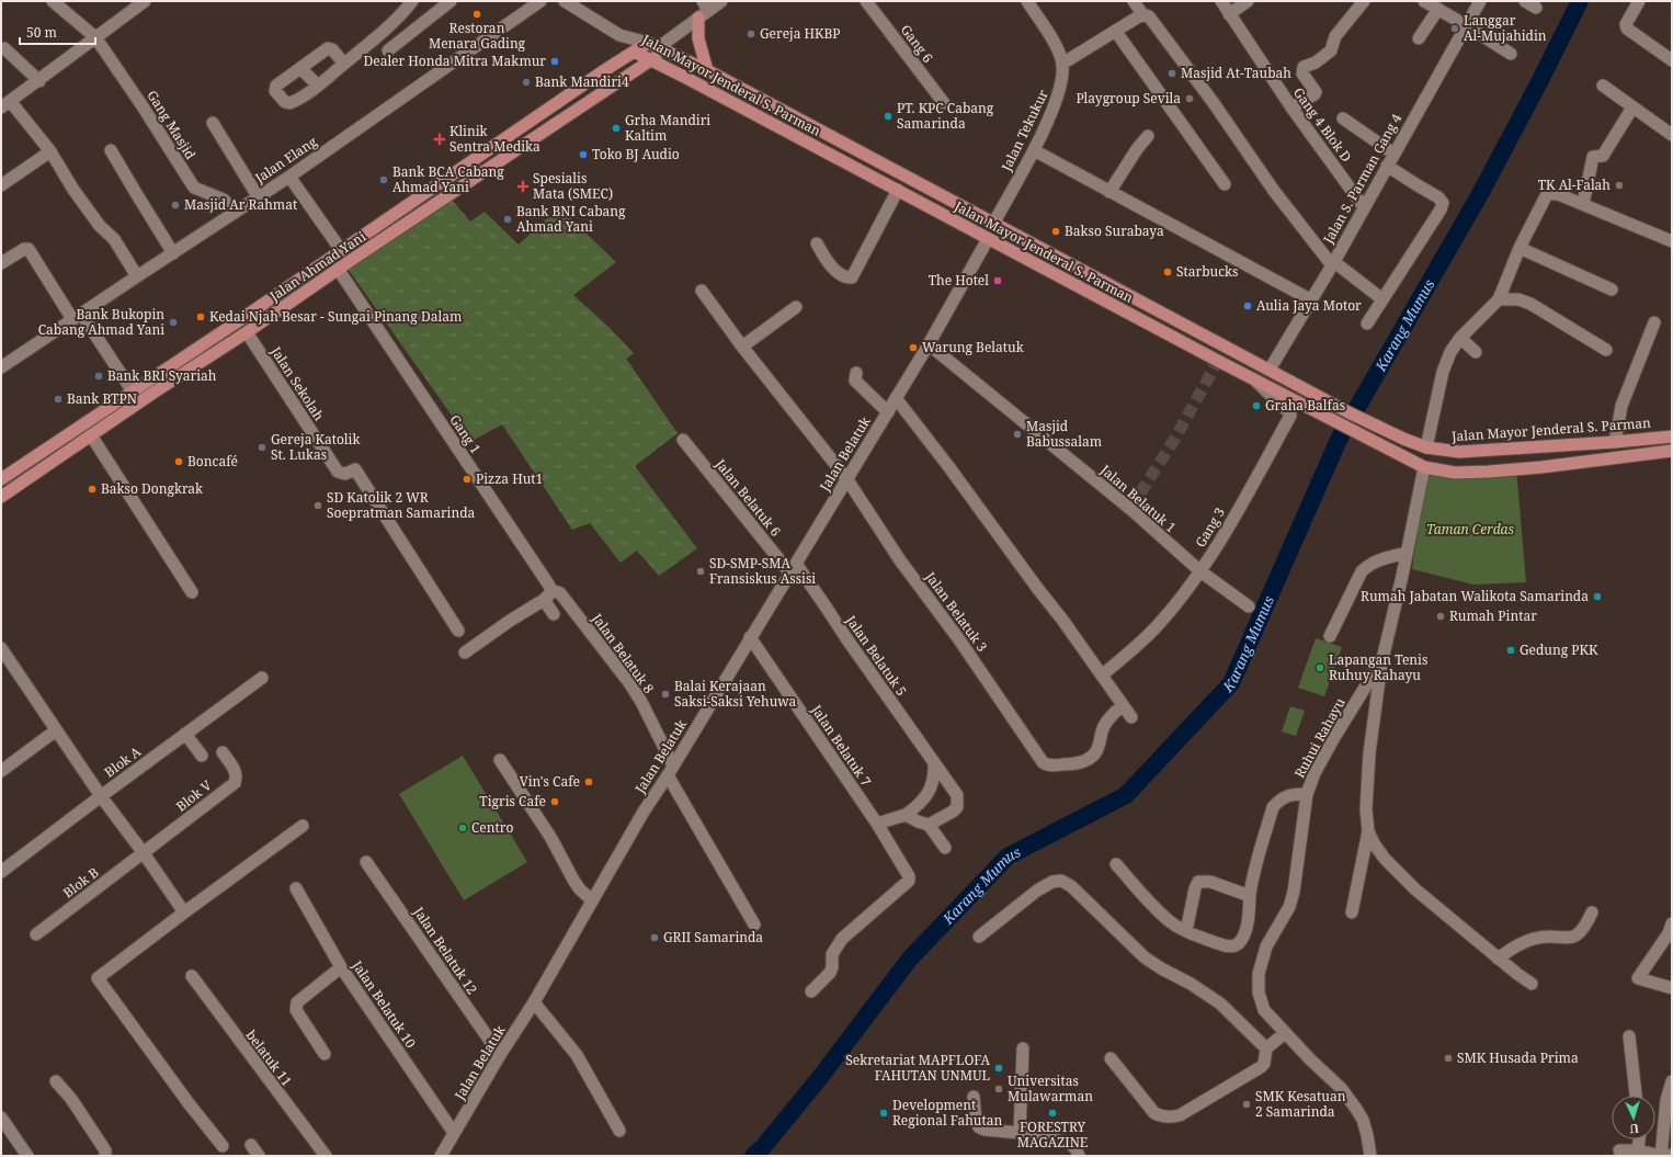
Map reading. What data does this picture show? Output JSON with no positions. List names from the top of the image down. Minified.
{"streets":{"main road":["Jalan Mayor Jenderal S. Parman","Jalan Ahmad Yani"],"street":["Gang 6","Gang Masjid","Gang 4 Blok D","Jalan Tekukur","Jalan Elang","Jalan S. Parman Gang 4","Jalan Sekolah","Gang 1","Jalan Belatuk","Jalan Belatuk 6","Jalan Belatuk 1","Gang 3","Jalan Belatuk 3","Jalan Belatuk 8","Jalan Belatuk 5","Ruhui Rahayu","Jalan Belatuk 7","Blok A","Blok V","Blok B","Jalan Belatuk 12","Jalan Belatuk 10","belatuk 11"]},"crossings":[["Jalan Mayor Jenderal S. Parman","Jalan Tekukur"],["Jalan Mayor Jenderal S. Parman","Jalan S. Parman Gang 4"],["Jalan Mayor Jenderal S. Parman","Jalan Ahmad Yani"],["Jalan Mayor Jenderal S. Parman","Jalan Belatuk"],["Jalan Mayor Jenderal S. Parman","Gang 3"],["Jalan Mayor Jenderal S. Parman","Ruhui Rahayu"],["Gang Masjid","Jalan Elang"],["Gang 4 Blok D","Jalan S. Parman Gang 4"],["Jalan Ahmad Yani","Jalan Sekolah"],["Jalan Ahmad Yani","Gang 1"],["Gang 1","Jalan Belatuk 8"],["Jalan Belatuk","Jalan Belatuk 6"],["Jalan Belatuk","Jalan Belatuk 1"],["Jalan Belatuk","Jalan Belatuk 3"],["Jalan Belatuk","Jalan Belatuk 8"],["Jalan Belatuk","Jalan Belatuk 5"],["Jalan Belatuk","Jalan Belatuk 7"],["Jalan Belatuk","Jalan Belatuk 12"],["Jalan Belatuk","Jalan Belatuk 10"],["Jalan Belatuk 6","Jalan Belatuk 5"],["Jalan Belatuk 1","Gang 3"],["Blok V","Blok B"]],"water":["Karang Mumus"],"parks":["Taman Cerdas"],"places":{"other":["Restoran Menara Gading","Langgar Al-Mujahidin","Gereja HKBP","Dealer Honda Mitra Makmur","Masjid At-Taubah","Bank Mandiri4","Playgroup Sevila","PT. KPC Cabang Samarinda","Grha Mandiri Kaltim","Toko BJ Audio","Bank BCA Cabang Ahmad Yani","TK Al-Falah","Masjid Ar Rahmat","Bank BNI Cabang Ahmad Yani","Bakso Surabaya","Starbucks","The Hotel","Aulia Jaya Motor","Kedai Njah Besar - Sungai Pinang Dalam","Bank Bukopin Cabang Ahmad Yani","Warung Belatuk","Bank BRI Syariah","Bank BTPN","Graha Balfas","Masjid Babussalam","Gereja Katolik St. Lukas","Boncafé","Pizza Hut1","Bakso Dongkrak","SD Katolik 2 WR Soepratman Samarinda","SD-SMP-SMA Fransiskus Assisi","Rumah Jabatan Walikota Samarinda","Rumah Pintar","Gedung PKK","Lapangan Tenis Ruhuy Rahayu","Balai Kerajaan Saksi-Saksi Yehuwa","Vin's Cafe","Tigris Cafe","Centro","GRII Samarinda","SMK Husada Prima","Sekretariat MAPFLOFA FAHUTAN UNMUL","Universitas Mulawarman","SMK Kesatuan 2 Samarinda","Development Regional Fahutan","FORESTRY MAGAZINE"],"health":["Klinik Sentra Medika","Spesialis Mata (SMEC)"]},"scale_bar":"50 m","north":"bottom"}
